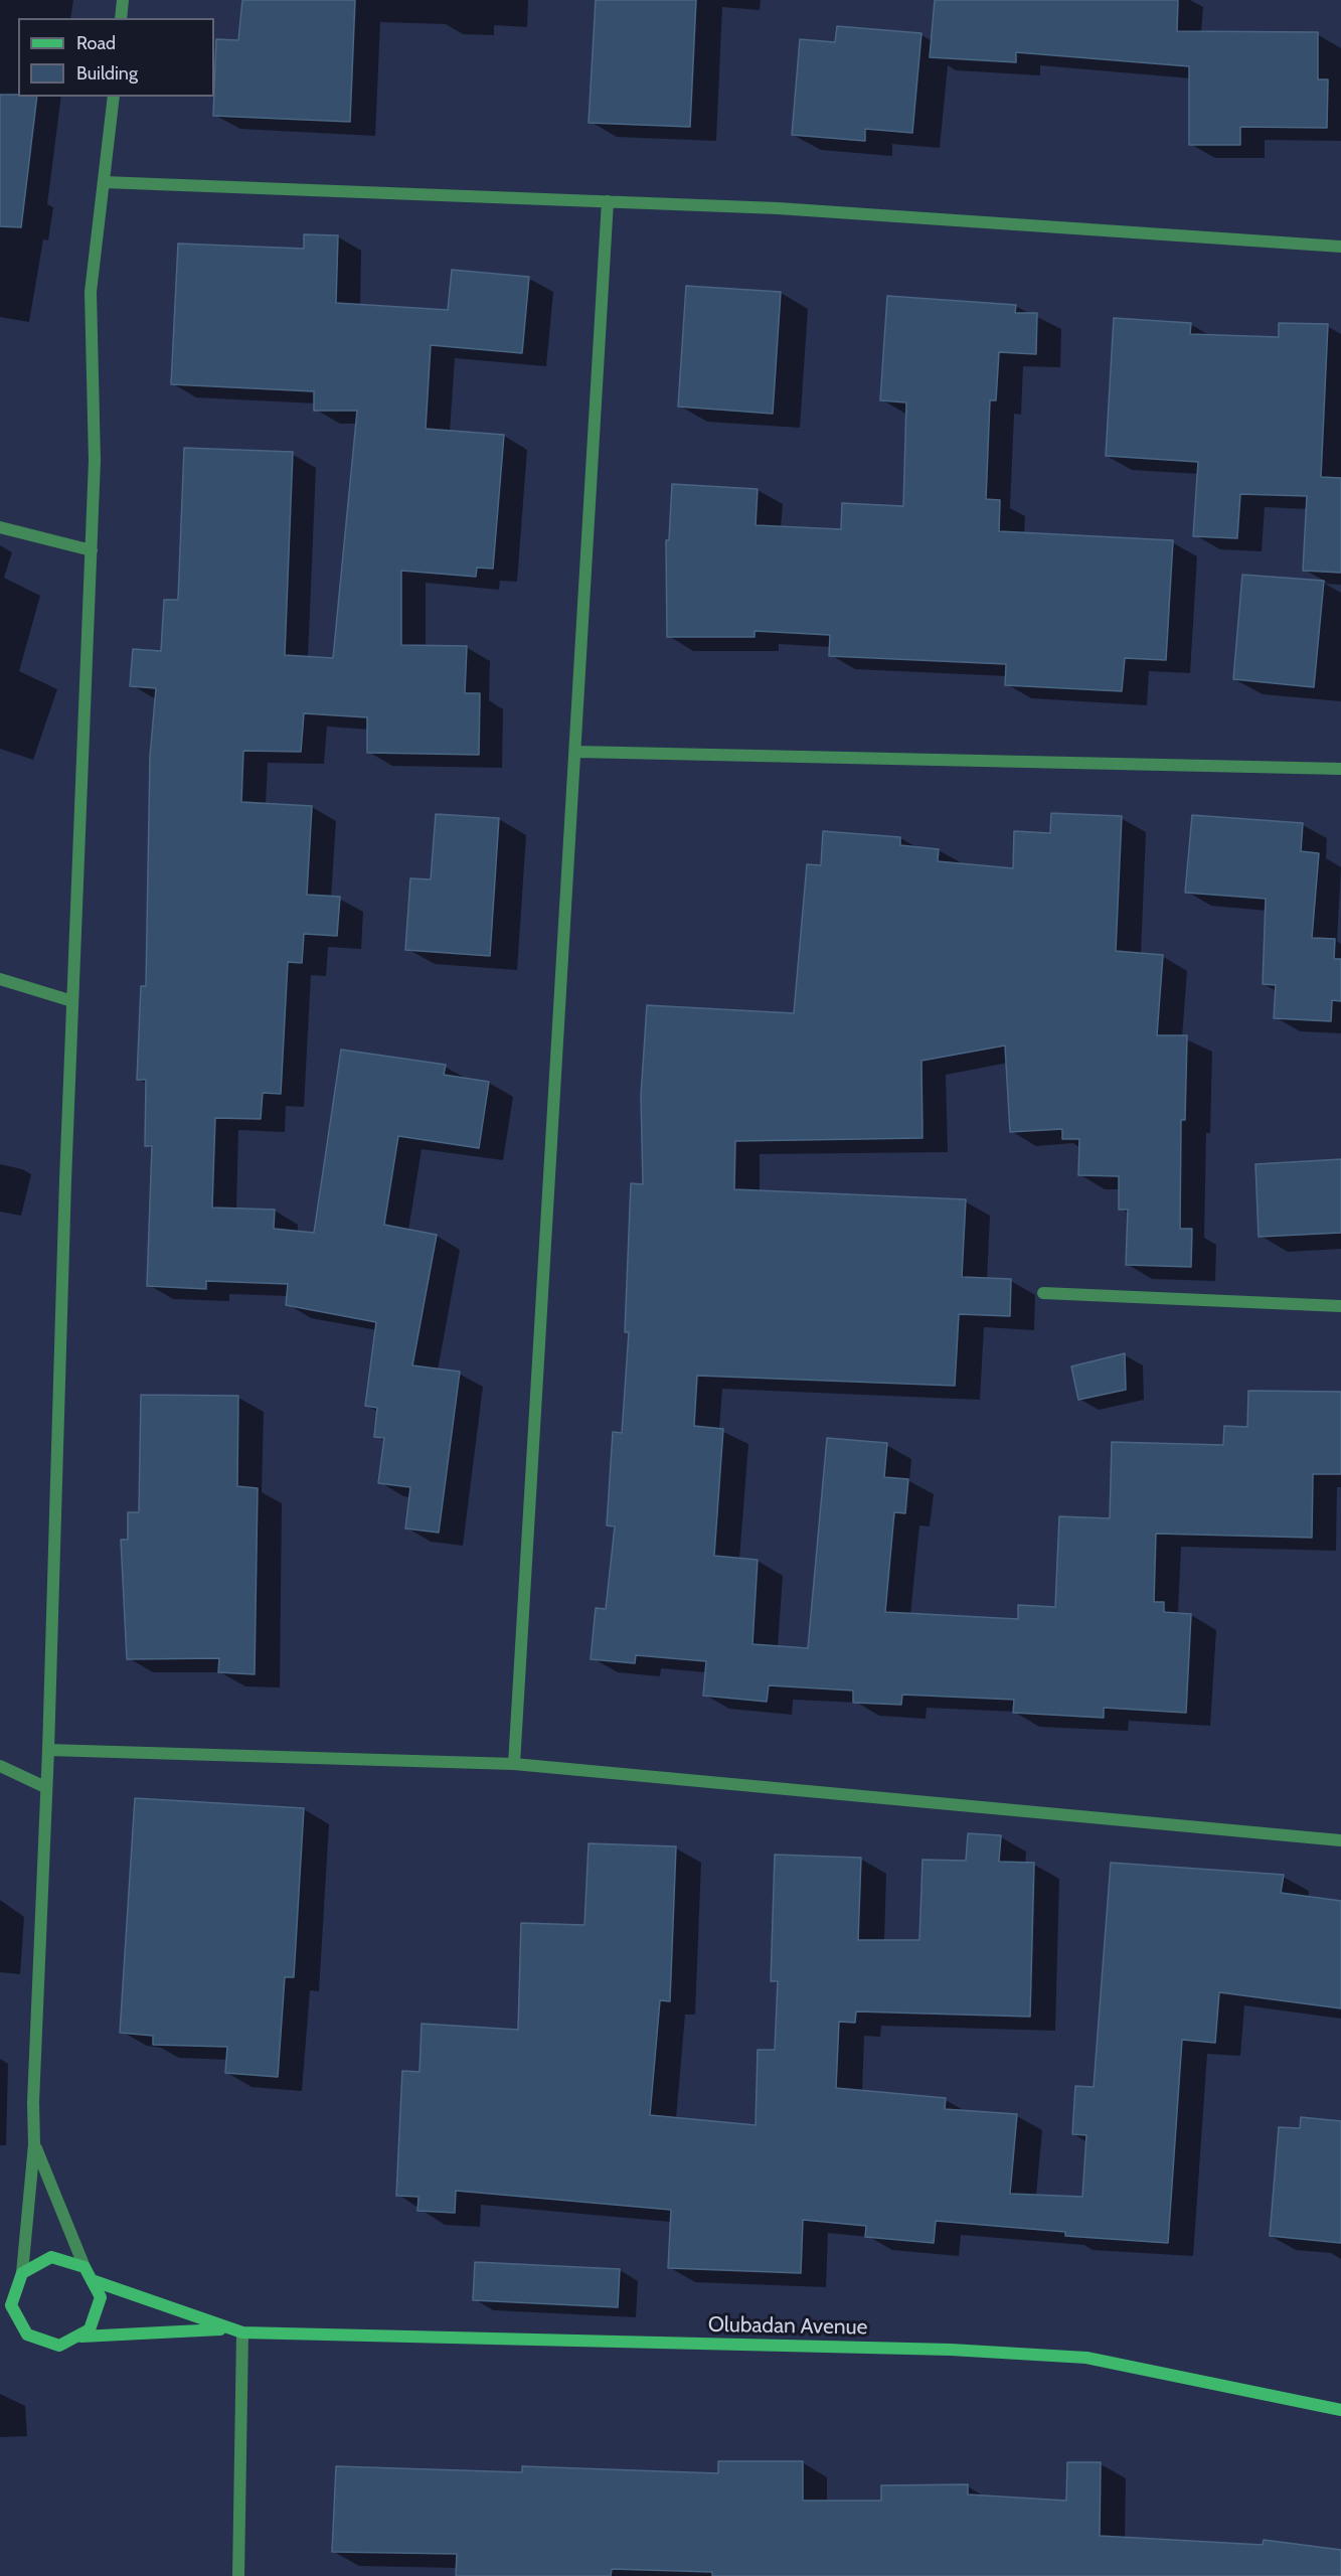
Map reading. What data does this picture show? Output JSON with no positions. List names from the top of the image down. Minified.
{"streets":{"street":["Olubadan Avenue"]},"legend":["Road","Building"]}
